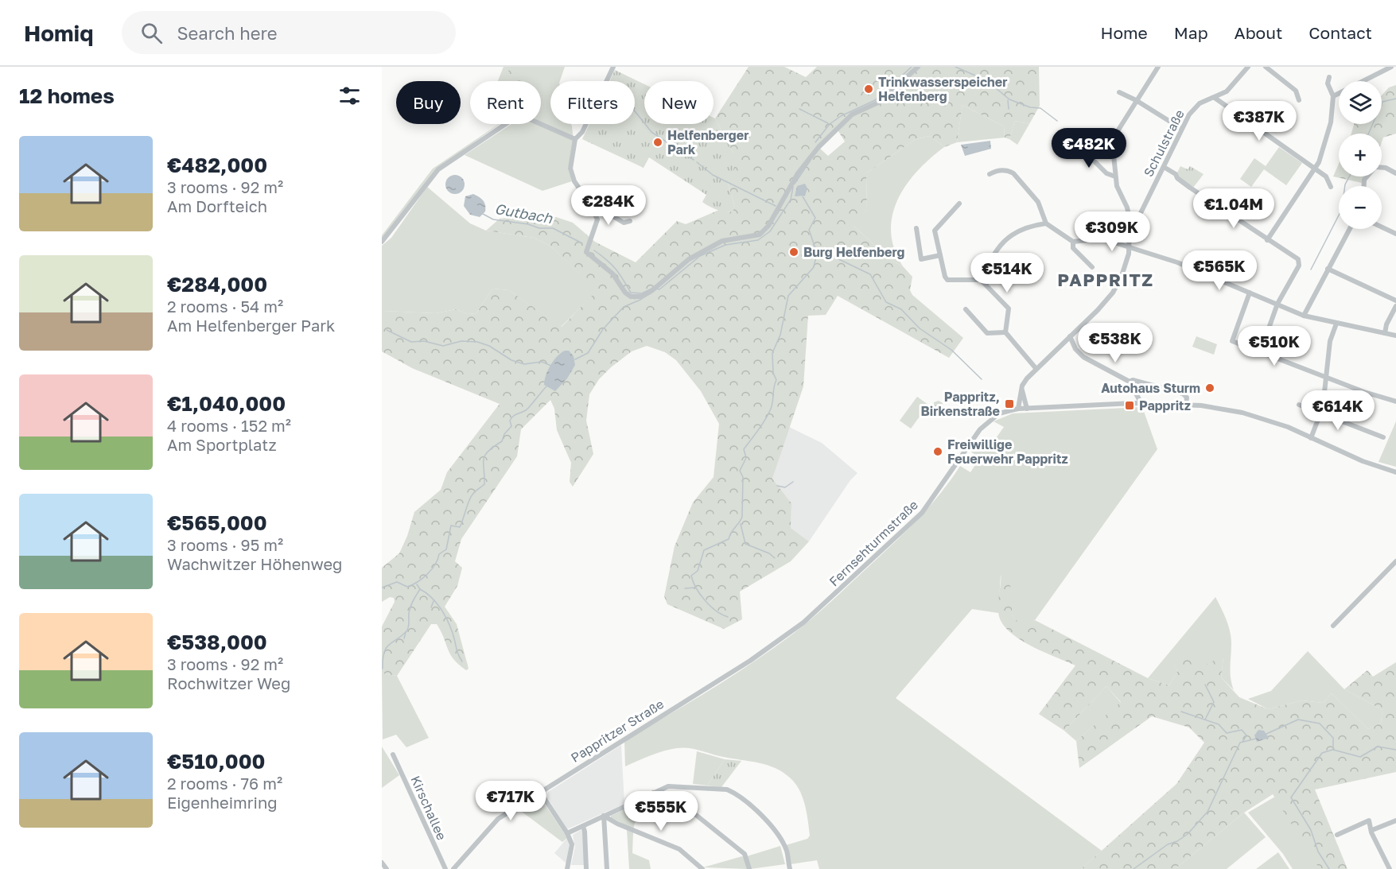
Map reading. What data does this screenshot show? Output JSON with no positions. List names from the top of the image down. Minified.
{"streets":{"street":["Schulstraße","Fernsehturmstraße","Pappritzer Straße","Kirschallee"]},"crossings":[["Fernsehturmstraße","Pappritzer Straße"]],"districts":["PAPPRITZ"],"water":["Gutbach"],"places":{"other":["Trinkwasserspeicher Helfenberg","Helfenberger Park","Burg Helfenberg","Autohaus Sturm","Freiwillige Feuerwehr Pappritz"],"transit":["Pappritz, Birkenstraße","Pappritz"]},"page":{"header":"Homiq","search":"Search here","nav":["Home","Map","About","Contact"],"heading":"12 homes","map_buttons":["+","−"],"chip":["Buy","Rent","Filters","New"],"price":["€387K","€482K","€284K","€1.04M","€309K","€565K","€514K","€538K","€510K","€614K","€717K","€555K"],"list":[{"name":"€482,000","note":"3 rooms · 92 m² · Am Dorfteich"},{"name":"€284,000","note":"2 rooms · 54 m² · Am Helfenberger Park"},{"name":"€1,040,000","note":"4 rooms · 152 m² · Am Sportplatz"},{"name":"€565,000","note":"3 rooms · 95 m² · Wachwitzer Höhenweg"},{"name":"€538,000","note":"3 rooms · 92 m² · Rochwitzer Weg"},{"name":"€510,000","note":"2 rooms · 76 m² · Eigenheimring"}]}}
